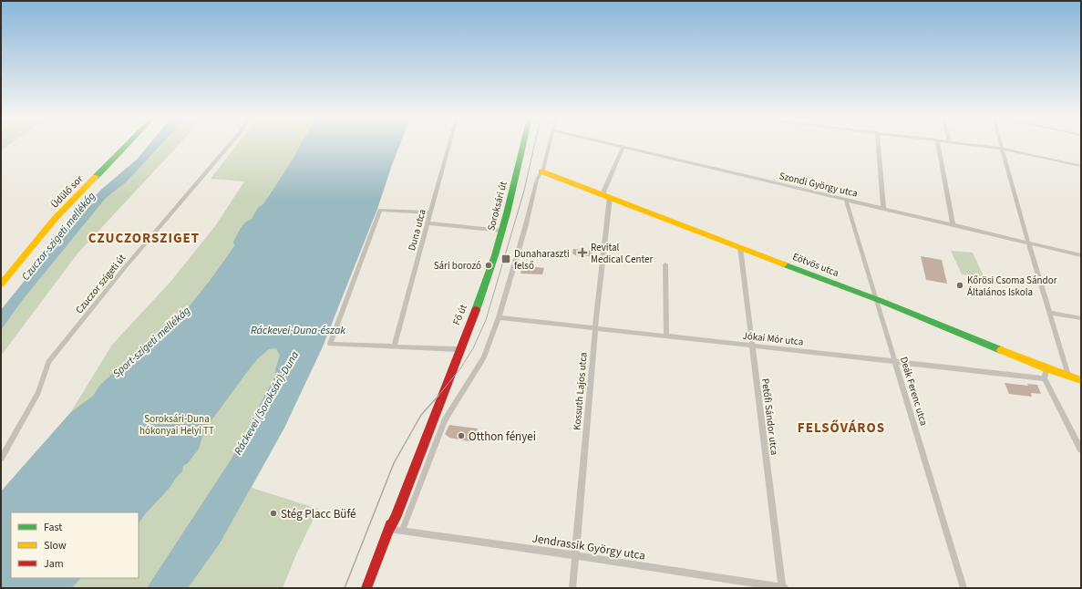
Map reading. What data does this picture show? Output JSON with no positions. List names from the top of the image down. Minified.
{"streets":{"street":["Szondi György utca","Üdülő sor","Soroksári út","Duna utca","Eötvös utca","Czuczor szigeti út","Fő út","Jókai Mór utca","Kossuth Lajos utca","Deák Ferenc utca","Petőfi Sándor utca","Jendrassik György utca"]},"crossings":[["Szondi György utca","Kossuth Lajos utca"],["Szondi György utca","Deák Ferenc utca"],["Soroksári út","Fő út"],["Eötvös utca","Kossuth Lajos utca"],["Eötvös utca","Deák Ferenc utca"],["Eötvös utca","Petőfi Sándor utca"],["Fő út","Jendrassik György utca"],["Jókai Mór utca","Kossuth Lajos utca"],["Jókai Mór utca","Deák Ferenc utca"],["Jókai Mór utca","Petőfi Sándor utca"],["Kossuth Lajos utca","Jendrassik György utca"],["Petőfi Sándor utca","Jendrassik György utca"]],"districts":["CZUCZORSZIGET","FELSŐVÁROS"],"water":["Czuczor-szigeti mellékág","Ráckevei-Duna-észak","Sport-szigeti mellékág","Ráckevei (Soroksári)-Duna"],"parks":["Soroksári-Duna hókonyai Helyi TT"],"places":{"health":["Revital Medical Center"],"transit":["Dunaharaszti felső"],"other":["Sári borozó","Kőrösi Csoma Sándor Általános Iskola","Otthon fényei","Stég Placc Büfé"]},"legend":["Fast","Slow","Jam"]}
